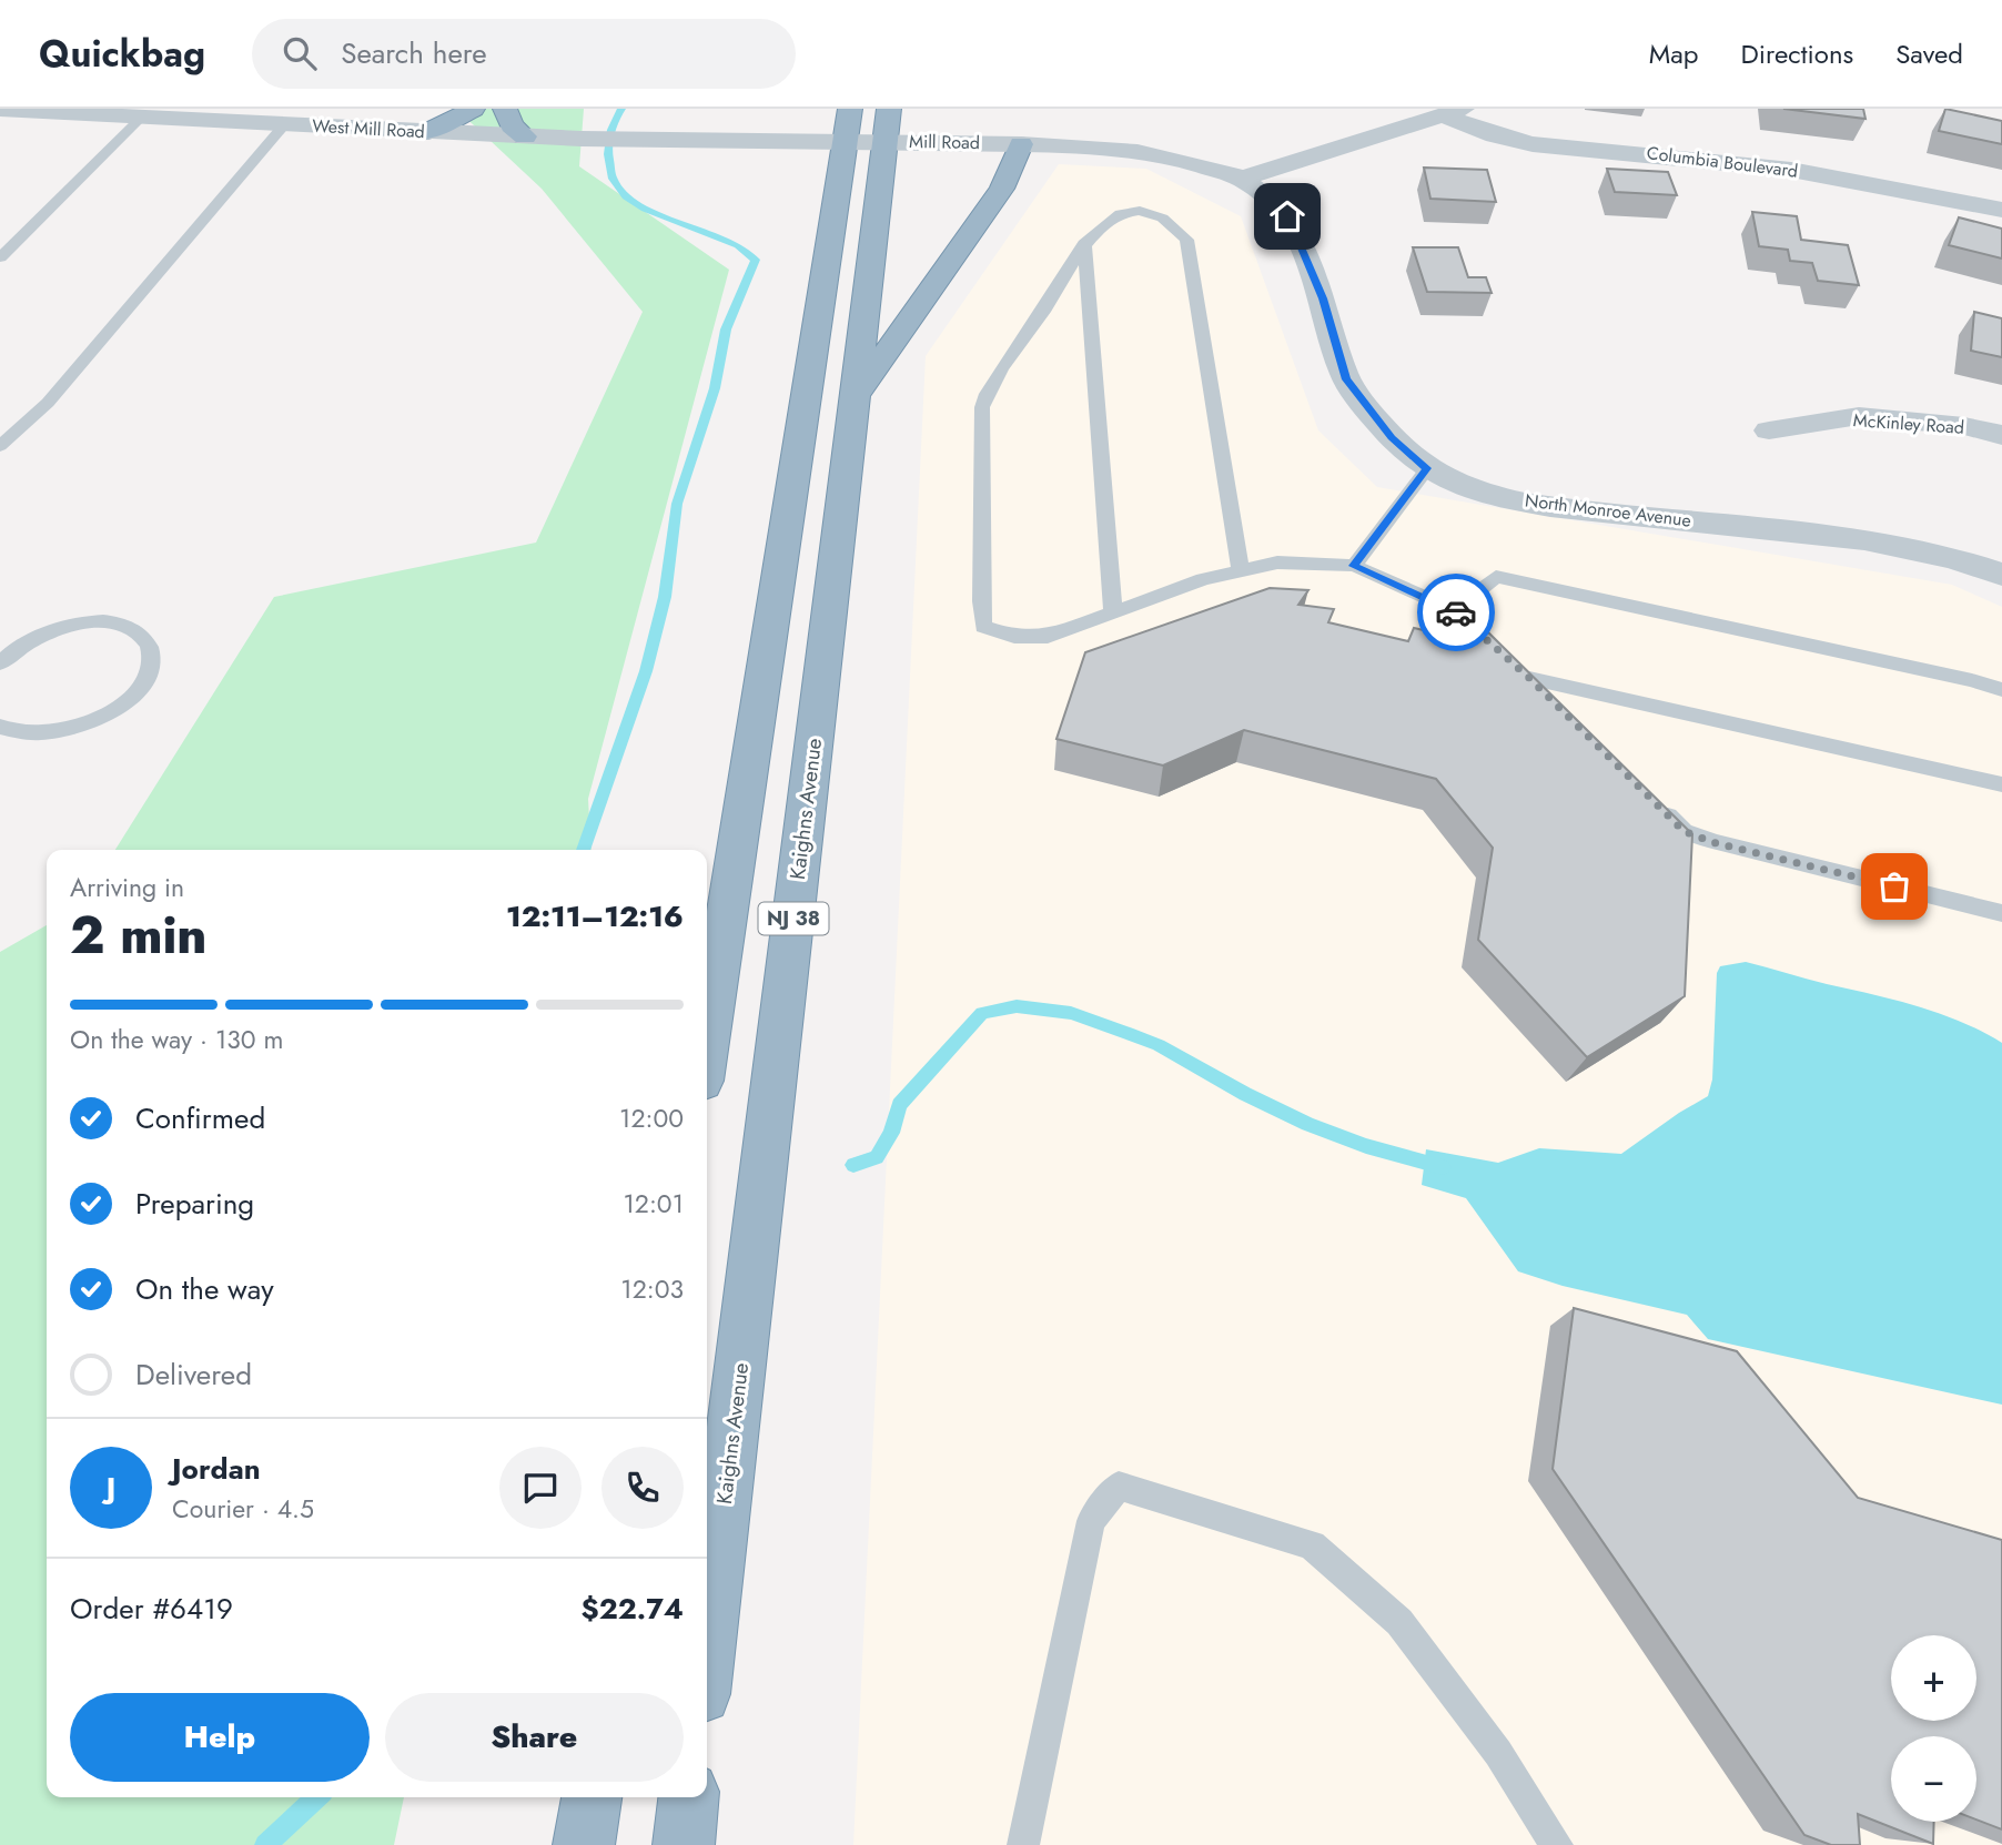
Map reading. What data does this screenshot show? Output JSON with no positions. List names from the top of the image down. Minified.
{"streets":{"highway":["Kaighns Avenue","NJ 38"],"street":["West Mill Road","Mill Road","Columbia Boulevard","McKinley Road","North Monroe Avenue"]},"crossings":[["West Mill Road","Mill Road"],["Mill Road","North Monroe Avenue"],["Mill Road","Kaighns Avenue"],["Mill Road","NJ 38"],["Kaighns Avenue","NJ 38"]],"page":{"header":"Quickbag","search":"Search here","nav":["Map","Directions","Saved"],"heading":["2 min","Arriving in","12:11–12:16"],"panel":["Jordan","Courier · 4.5","Order #6419","$22.74"],"bar":"On the way · 130 m","list":[["Confirmed","12:00"],["Preparing","12:01"],["On the way","12:03"],"Delivered"],"round":"J","map_buttons":["+","−"],"buttons":["Help","Share"]}}
